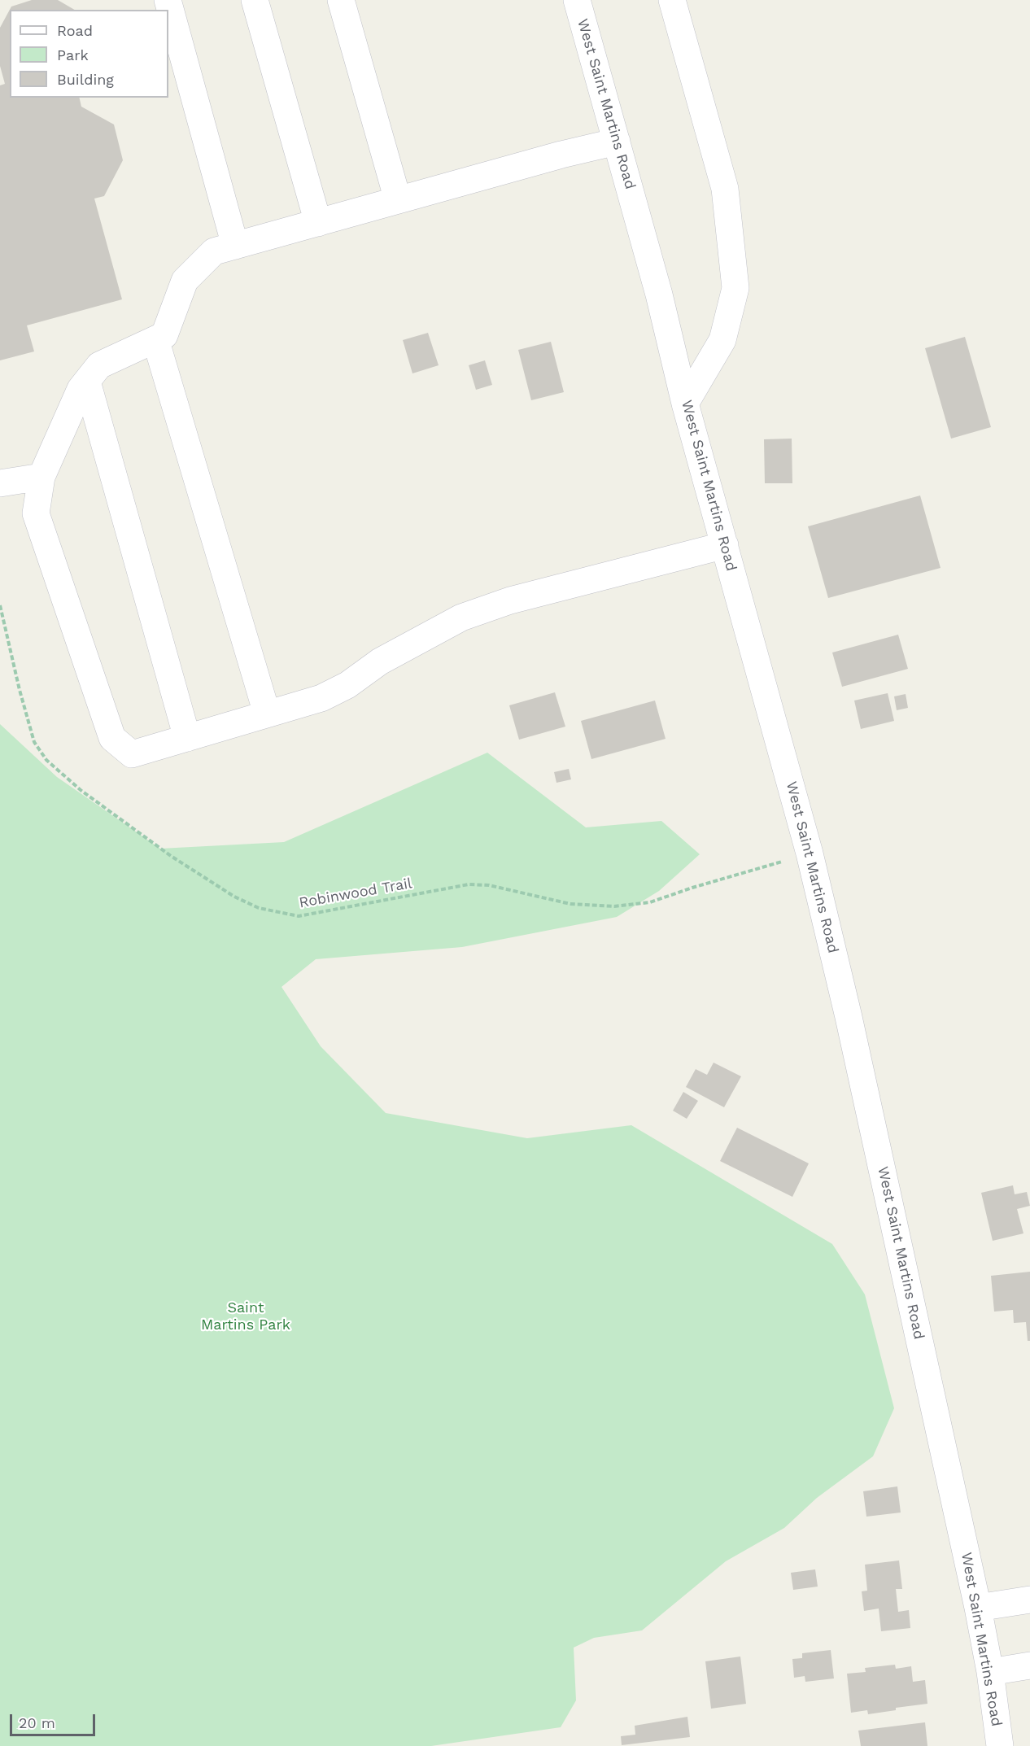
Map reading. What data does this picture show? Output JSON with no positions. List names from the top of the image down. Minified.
{"streets":{"street":["West Saint Martins Road"],"path":["Robinwood Trail"]},"crossings":[["West Saint Martins Road","Robinwood Trail"]],"parks":["Saint Martins Park"],"legend":["Road","Park","Building"],"scale_bar":"20 m"}
